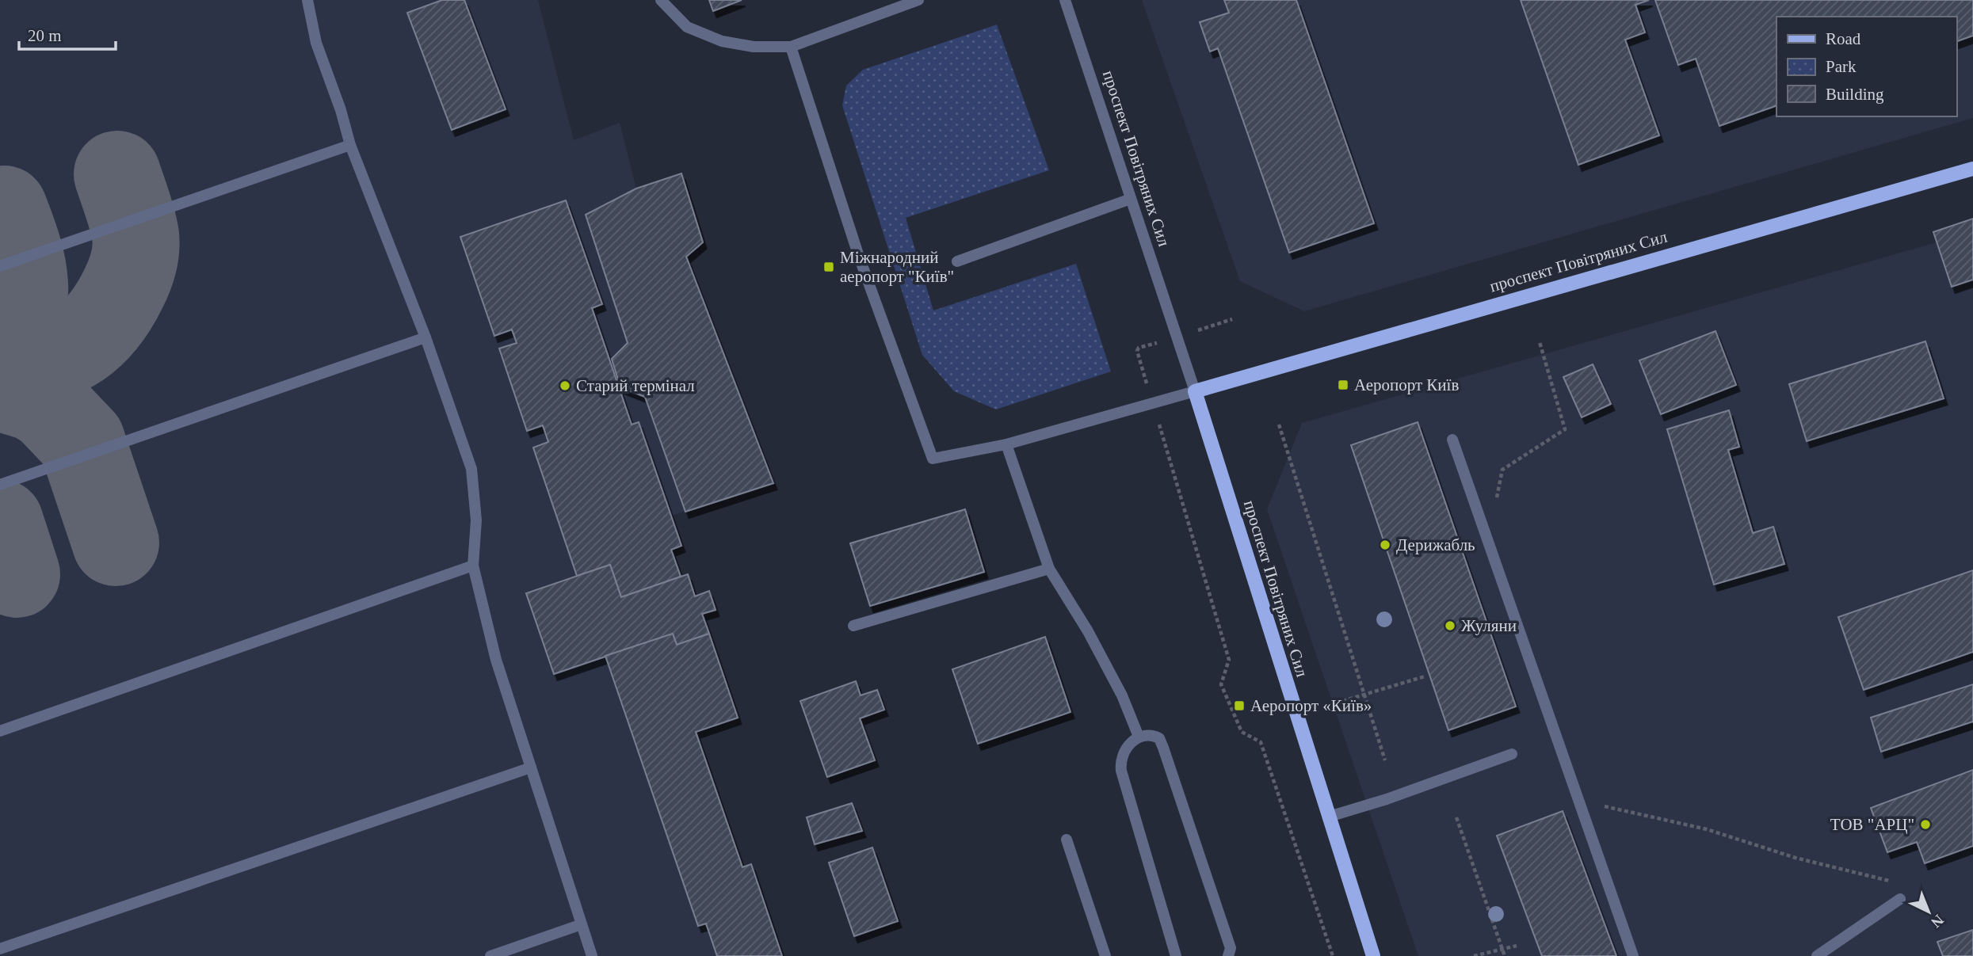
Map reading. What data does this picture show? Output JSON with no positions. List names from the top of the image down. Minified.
{"streets":{"main road":["проспект Повітряних Сил"]},"places":{"transit":["Міжнародний аеропорт \"Київ\"","Аеропорт Київ","Аеропорт «Київ»"],"other":["Старий термінал","Дерижабль","Жуляни","ТОВ \"АРЦ\""]},"legend":["Road","Park","Building"],"scale_bar":"20 m","north":"bottom right"}
